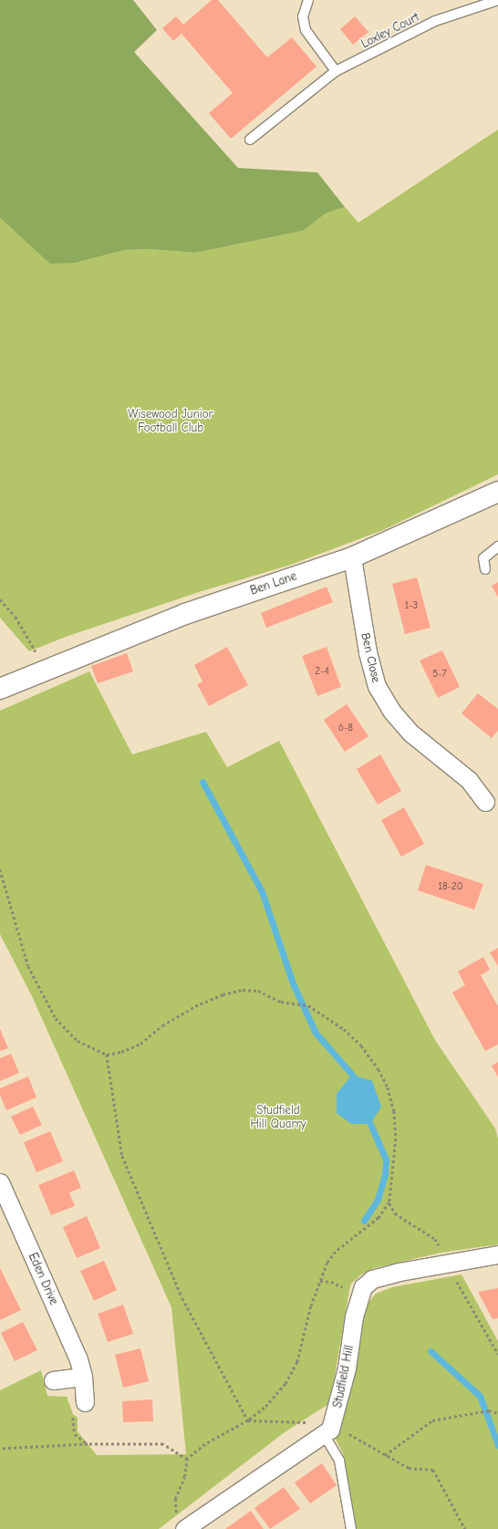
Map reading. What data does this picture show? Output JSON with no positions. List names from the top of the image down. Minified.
{"streets":{"street":["Ben Lane","Ben Close","Eden Drive","Studfield Hill"],"lane":["Loxley Court"]},"crossings":[["Ben Lane","Ben Close"]],"parks":["Wisewood Junior Football Club","Studfield Hill Quarry"],"house_numbers":["1-3","2-4","5-7","6-8","18-20"]}
